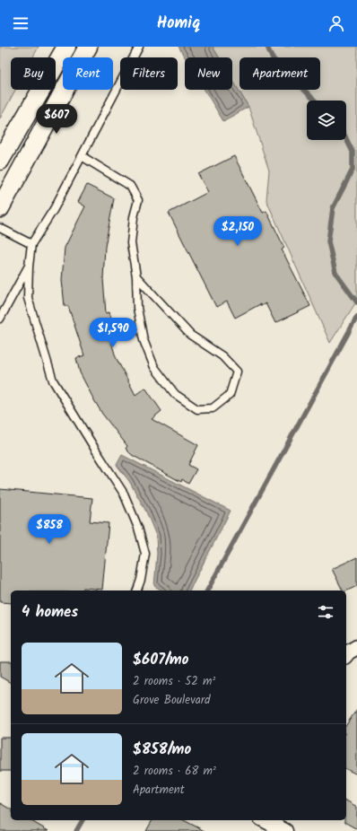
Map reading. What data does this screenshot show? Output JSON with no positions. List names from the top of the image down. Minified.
{"page":{"header":"Homiq","chip":["Buy","Rent","Filters","New","Apartment"],"price":["$607","$2,150","$1,590","$858"],"heading":"4 homes","list":[{"name":"$607/mo","note":"2 rooms · 52 m² · Grove Boulevard"},{"name":"$858/mo","note":"2 rooms · 68 m² · Apartment"}]}}
